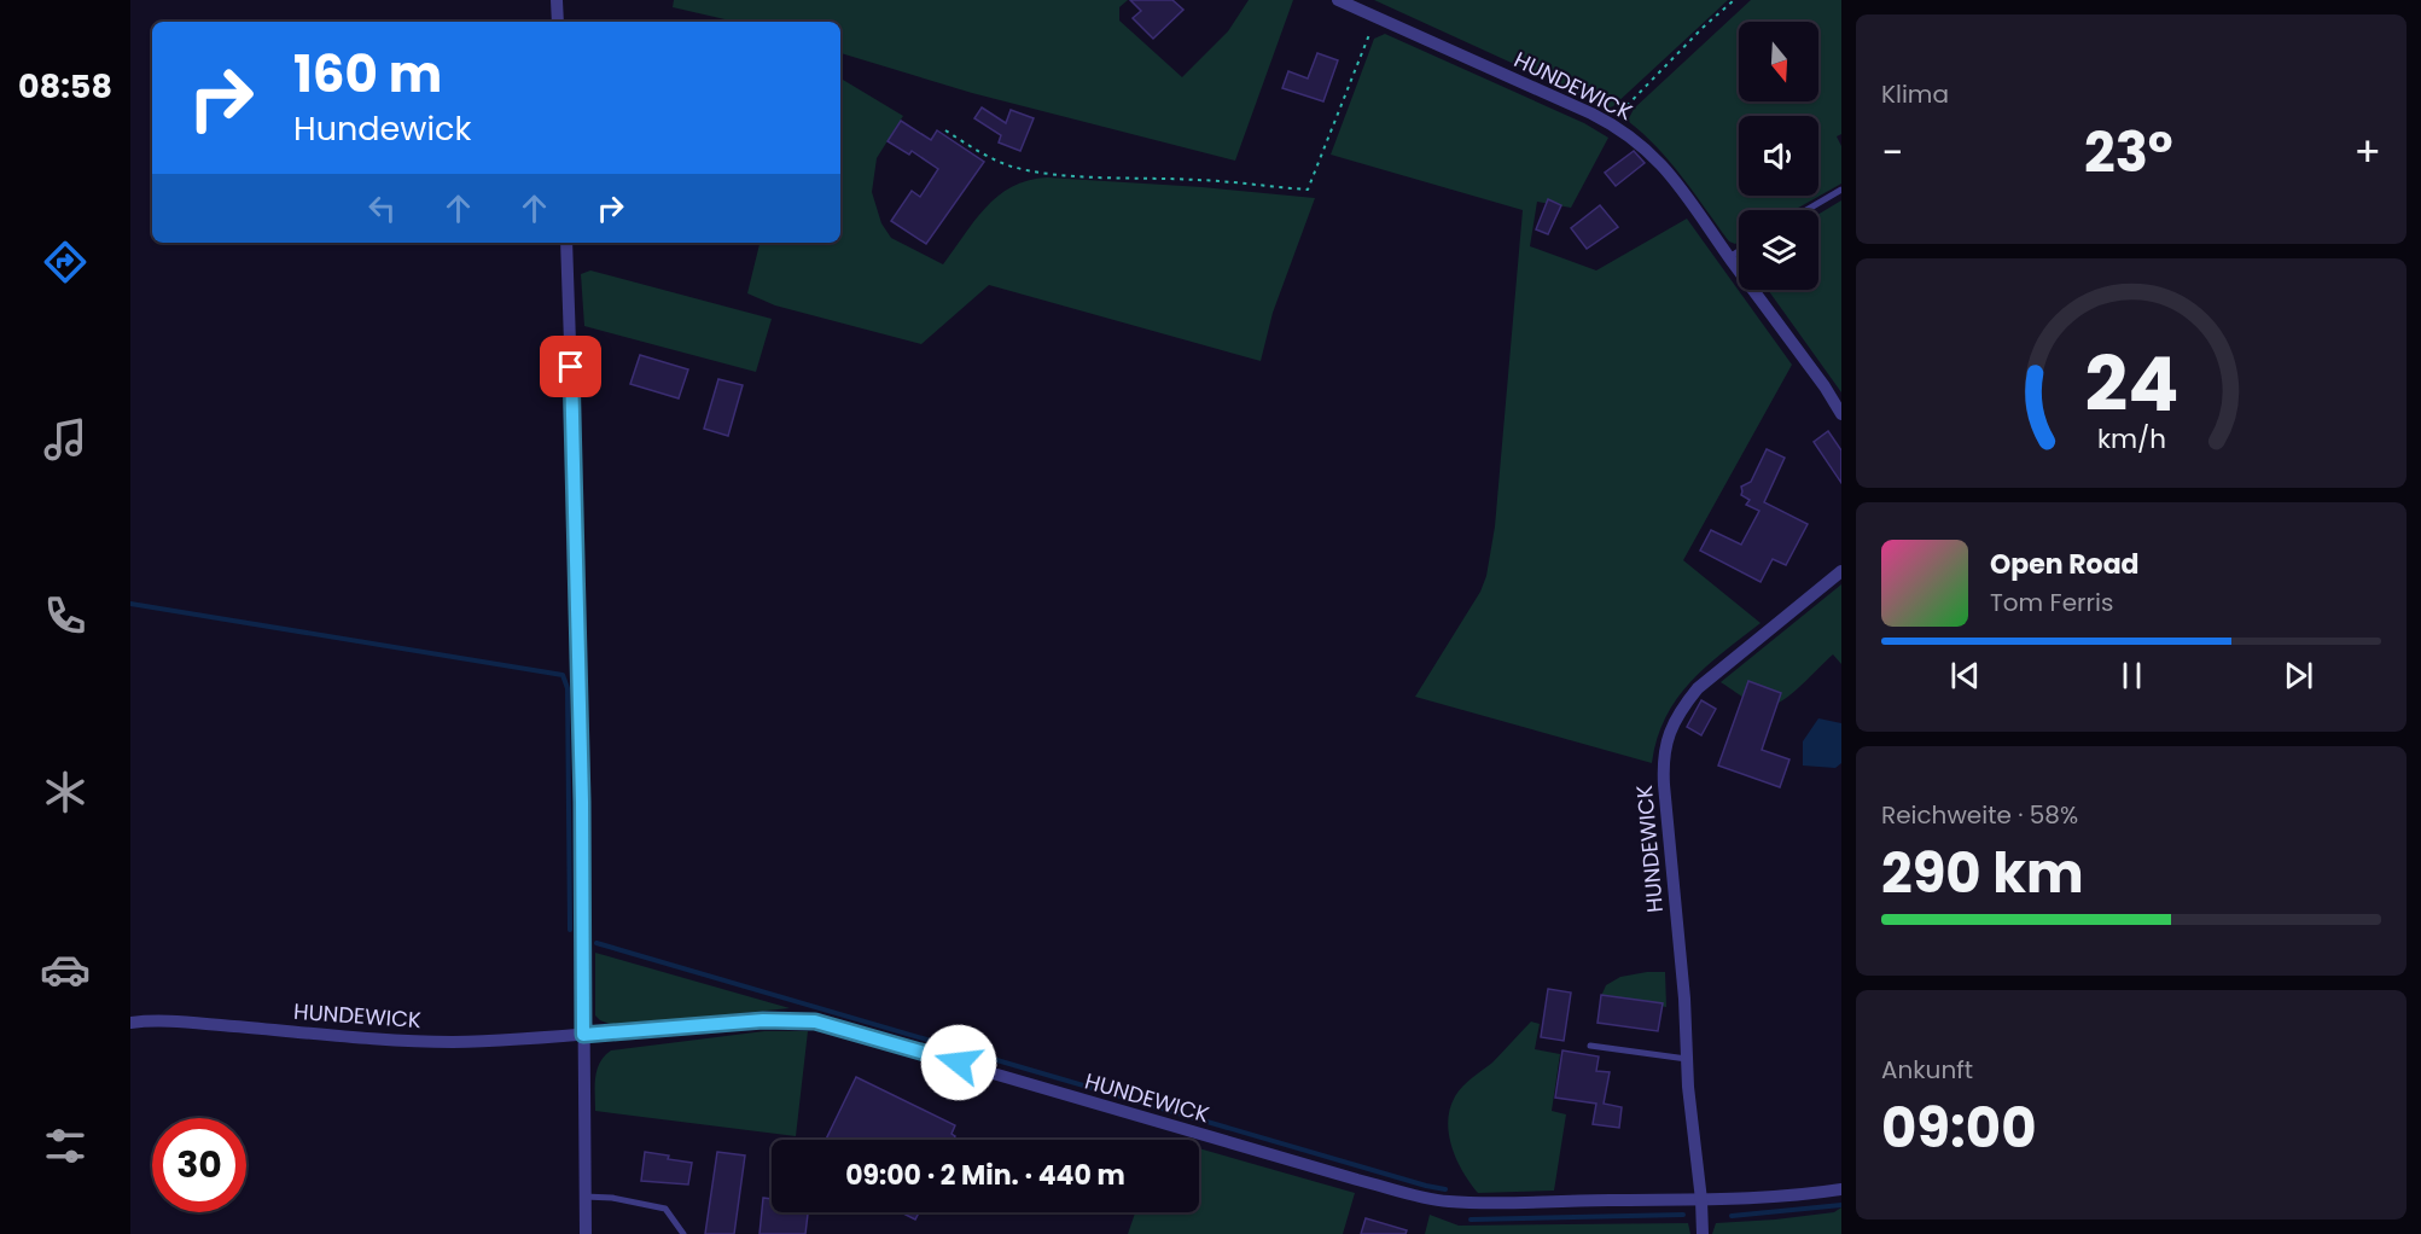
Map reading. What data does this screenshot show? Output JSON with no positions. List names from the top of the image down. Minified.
{"streets":{"street":["HUNDEWICK"]},"north":"bottom","page":{"tabs":"08:58","tile":["Klima",["Reichweite · 58%","290 km"],["Ankunft","09:00"]],"turn":["160 m","Hundewick"],"heat":["−","23°","+"],"song":["Open Road","Tom Ferris"],"limit":"30","trip":"09:00 · 2 Min. · 440 m","gauge":["24","km/h"]}}
